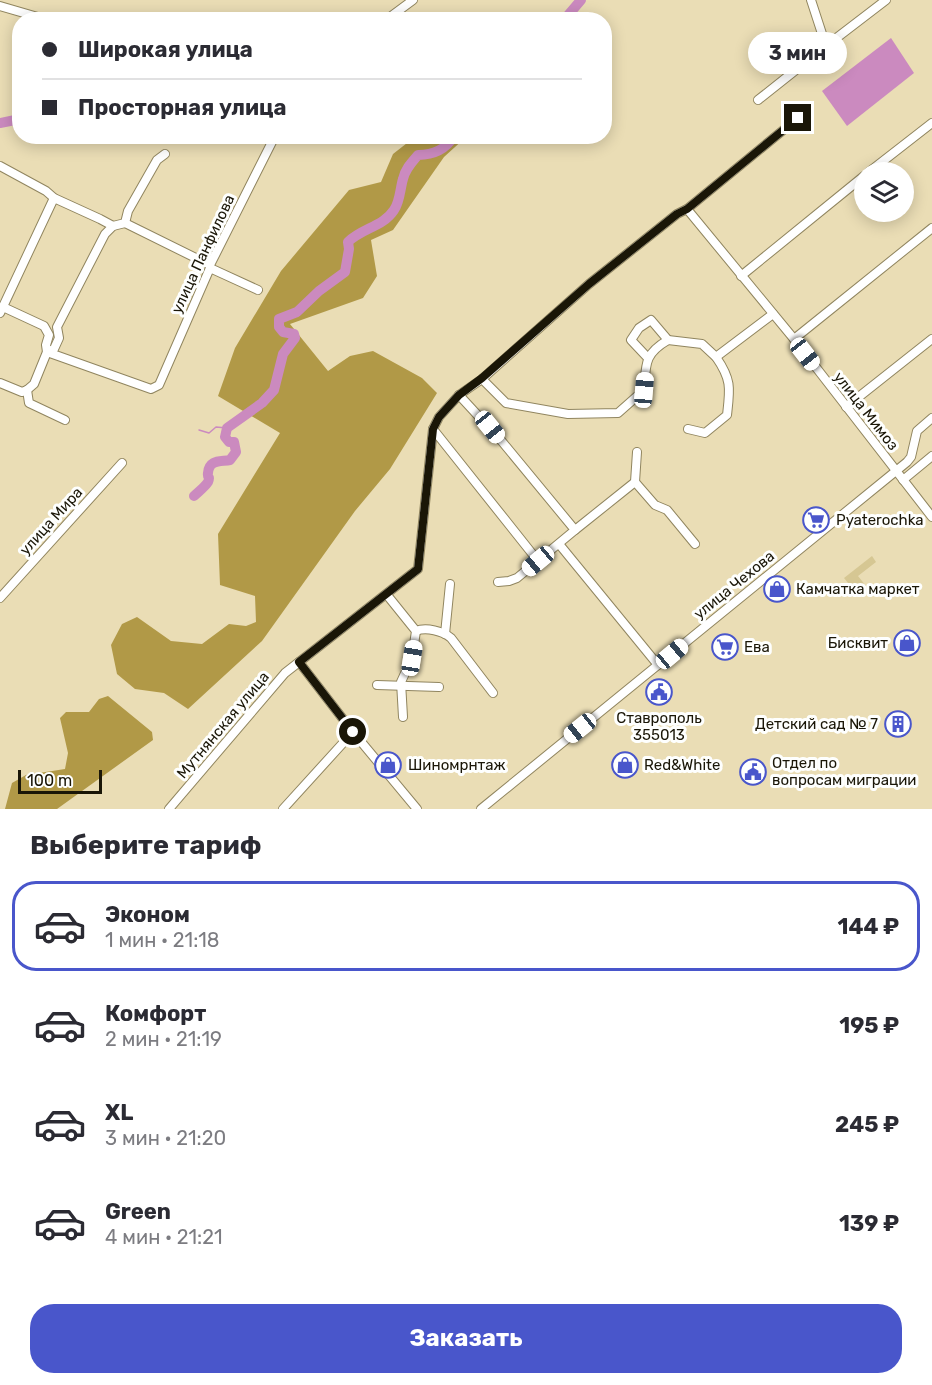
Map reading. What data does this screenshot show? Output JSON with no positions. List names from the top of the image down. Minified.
{"streets":{"street":["улица Панфилова","улица Мимоз","улица Мира","улица Чехова","Мутнянская улица"]},"crossings":[["улица Мимоз","улица Чехова"]],"places":{"supermarket":["Pyaterochka","Ева"],"shop":["Камчатка маркет","Бисквит","Шиномрнтаж","Red&White"],"public building":["Ставрополь 355013","Отдел по вопросам миграции"],"building":["Детский сад № 7"]},"scale_bar":"100 m","page":{"banner":["Широкая улица","Просторная улица"],"bubble":"3 мин","scale":"100 m","heading":"Выберите тариф","list":[{"name":"Эконом","note":"1 мин · 21:18","value":"144 ₽"},{"name":"Комфорт","note":"2 мин · 21:19","value":"195 ₽"},{"name":"XL","note":"3 мин · 21:20","value":"245 ₽"},{"name":"Green","note":"4 мин · 21:21","value":"139 ₽"}],"buttons":"Заказать"}}
